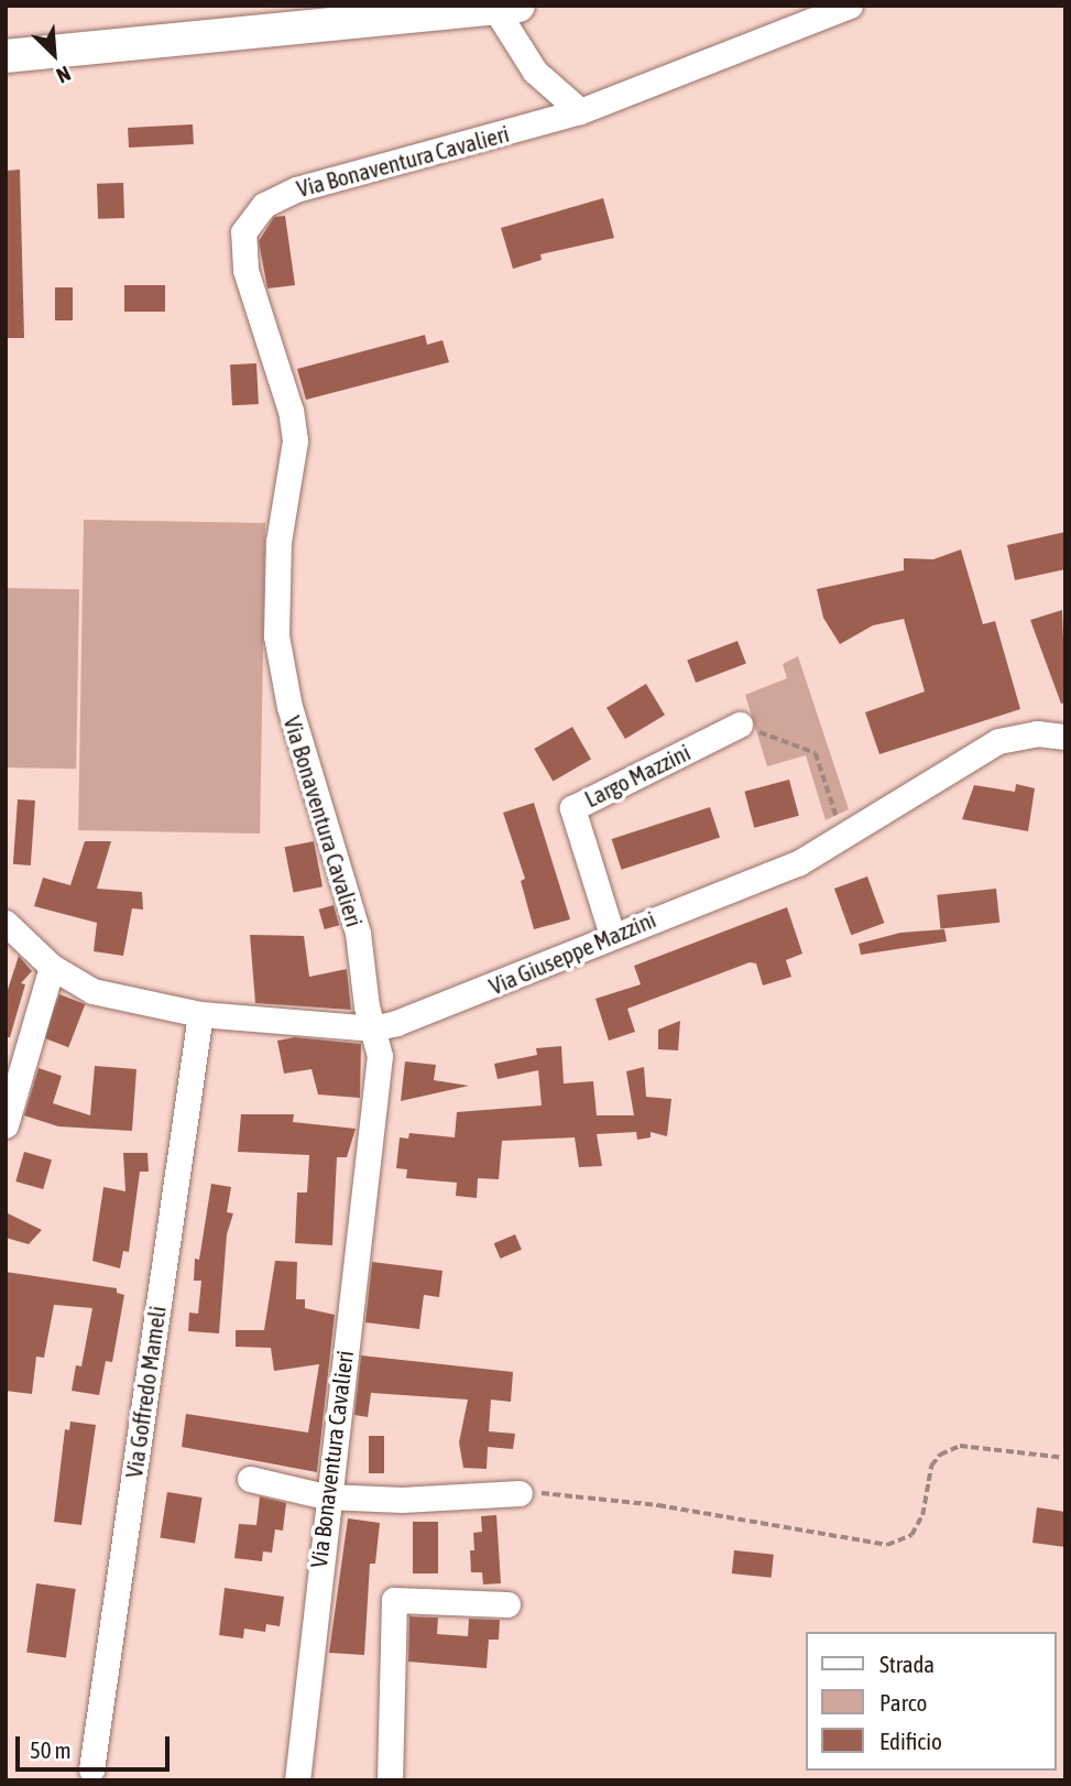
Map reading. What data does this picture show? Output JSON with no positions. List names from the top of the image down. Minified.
{"streets":{"street":["Via Bonaventura Cavalieri","Largo Mazzini","Via Giuseppe Mazzini","Via Goffredo Mameli"]},"crossings":[["Via Bonaventura Cavalieri","Via Giuseppe Mazzini"],["Largo Mazzini","Via Giuseppe Mazzini"],["Via Giuseppe Mazzini","Via Goffredo Mameli"]],"legend":["Strada","Parco","Edificio"],"scale_bar":"50 m","north":"bottom right"}
